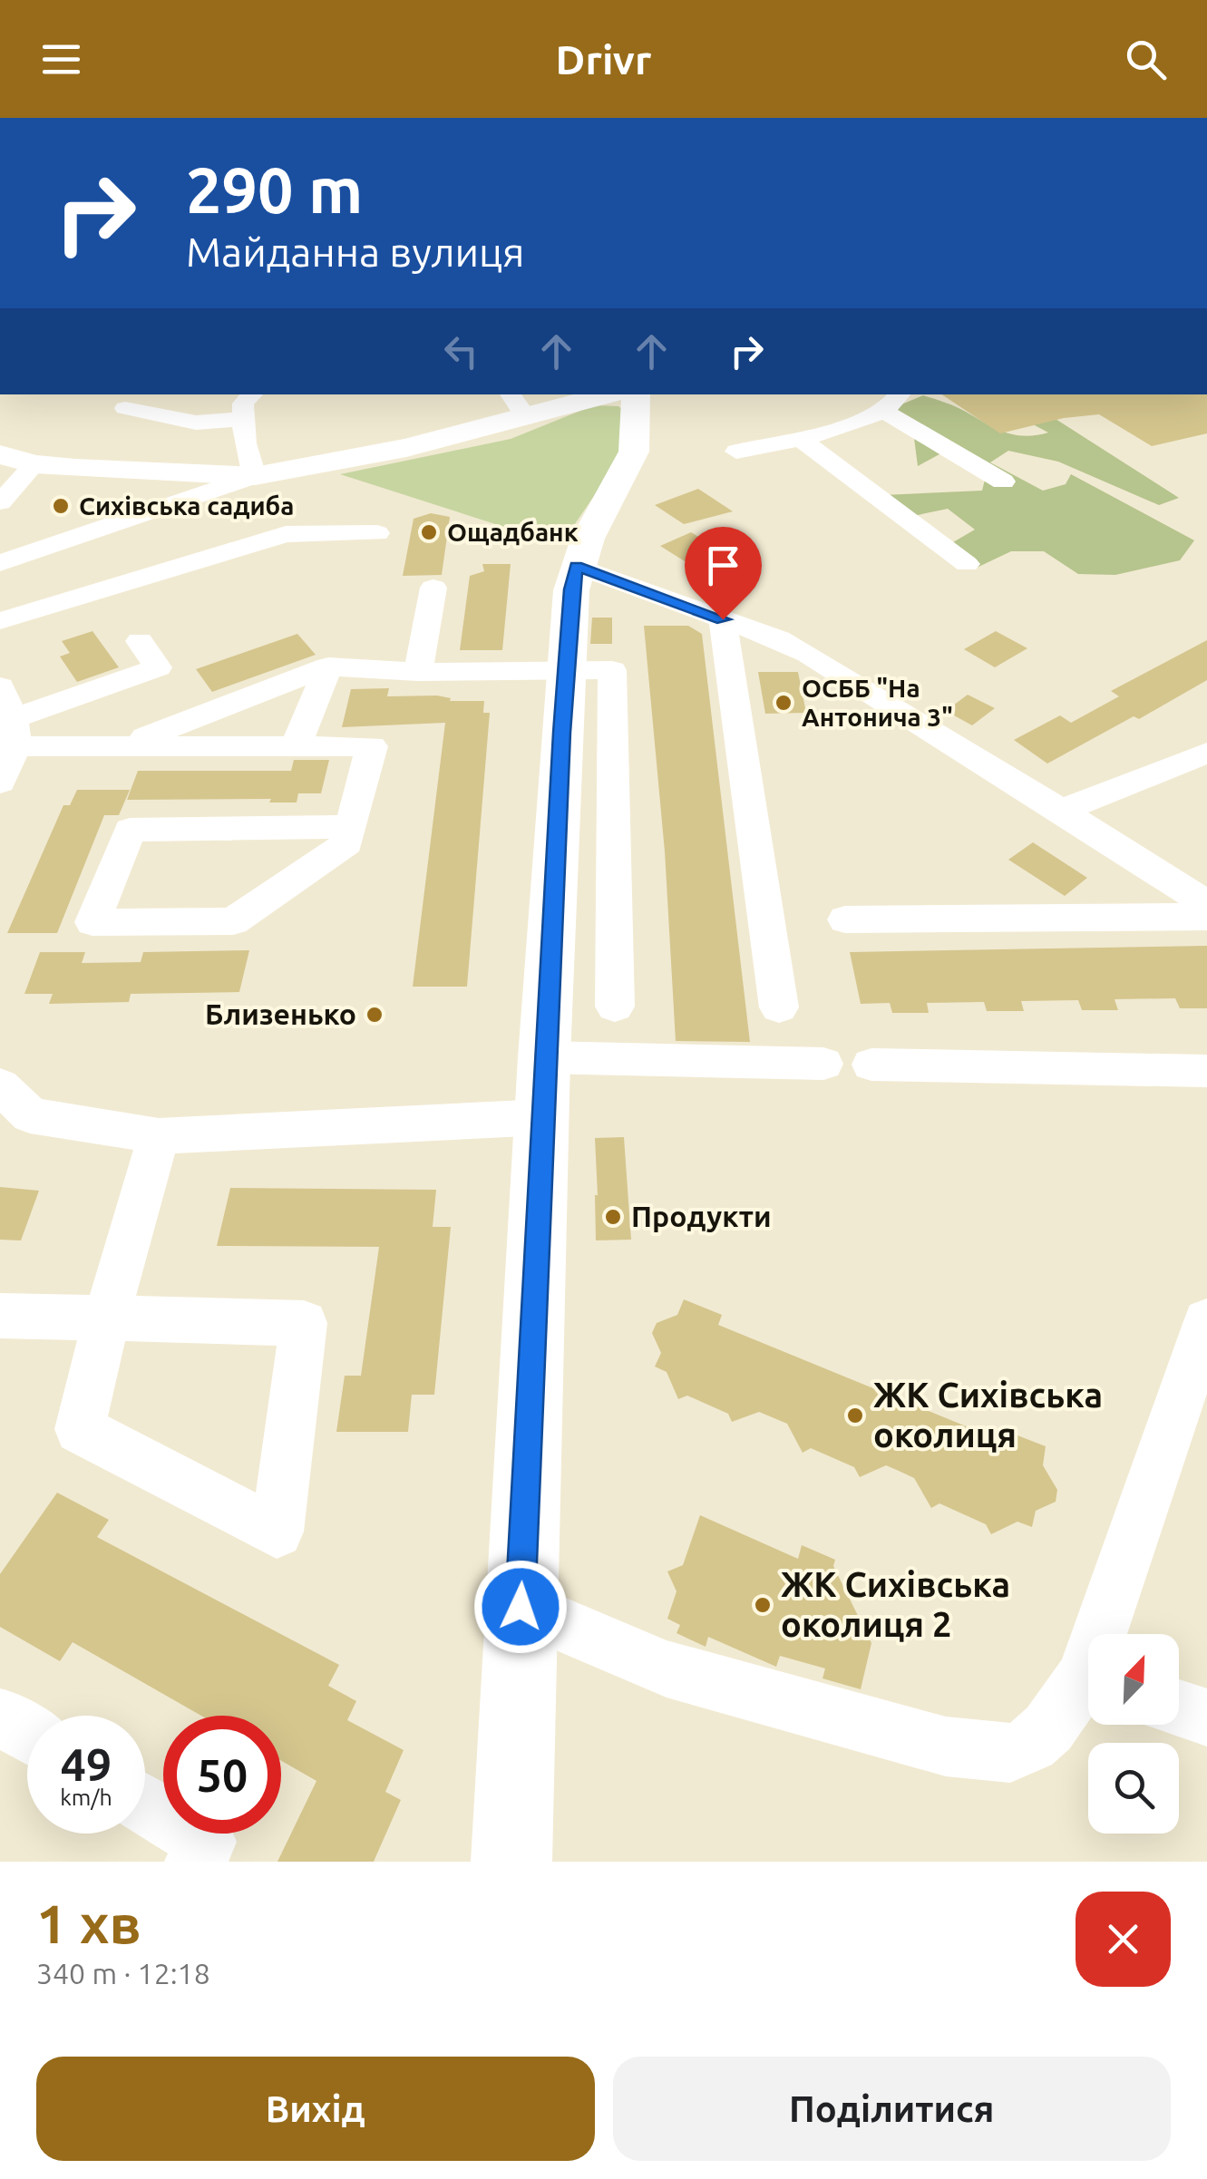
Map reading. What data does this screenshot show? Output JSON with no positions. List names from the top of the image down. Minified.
{"places":["Сихівська садиба","Ощадбанк","ОСББ \"На Антонича 3\"","Близенько","Продукти","ЖК Сихівська околиця","ЖК Сихівська околиця 2"],"north":"top right","page":{"header":"Drivr","turn":["290 m","Майданна вулиця"],"speed":"49 km/h","limit":"50","heading":["1 хв","340 m · 12:18"],"buttons":["Вихід","Поділитися"]}}
